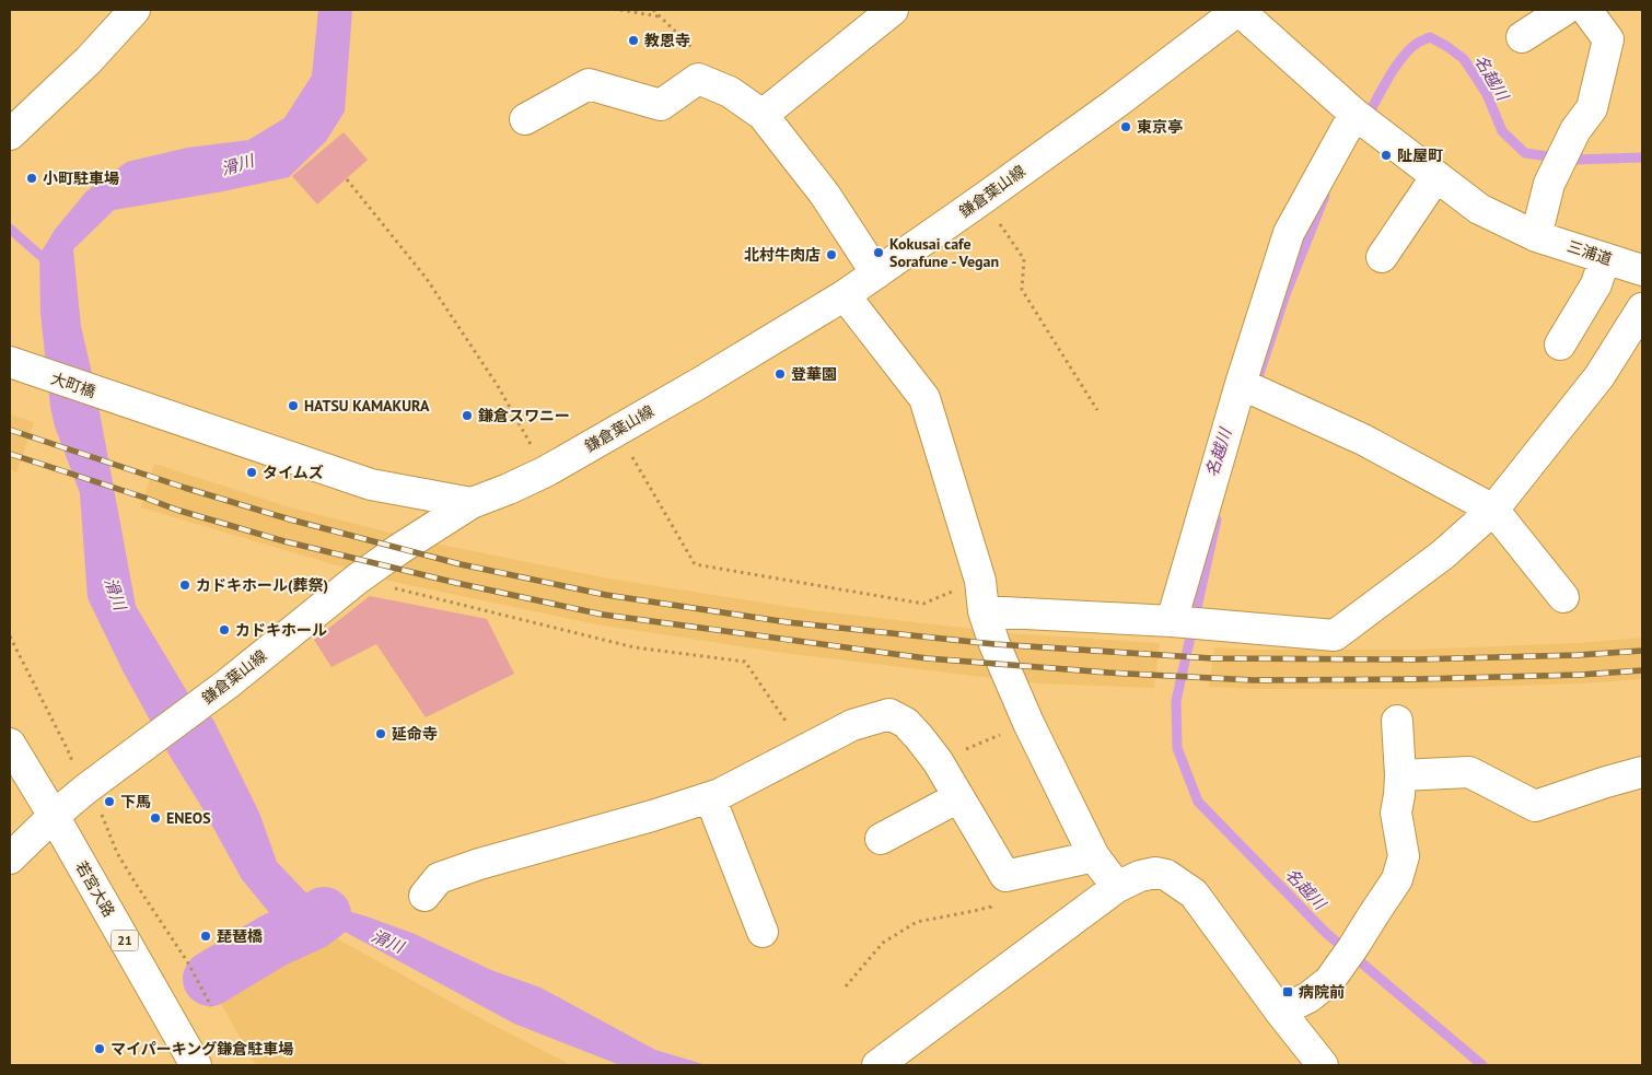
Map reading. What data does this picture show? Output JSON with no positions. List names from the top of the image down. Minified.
{"streets":{"street":["鎌倉葉山線","三浦道","大町橋","若宮大路","21"]},"crossings":[["鎌倉葉山線","三浦道"],["鎌倉葉山線","大町橋"],["鎌倉葉山線","若宮大路"]],"water":["名越川","滑川"],"places":{"other":["教恩寺","東京亭","阯屋町","小町駐車場","Kokusai cafe Sorafune - Vegan","北村牛肉店","登華園","HATSU KAMAKURA","鎌倉スワニー","タイムズ","カドキホール(葬祭)","カドキホール","延命寺","下馬","ENEOS","琵琶橋","マイパーキング鎌倉駐車場"],"transit":["病院前"]}}
